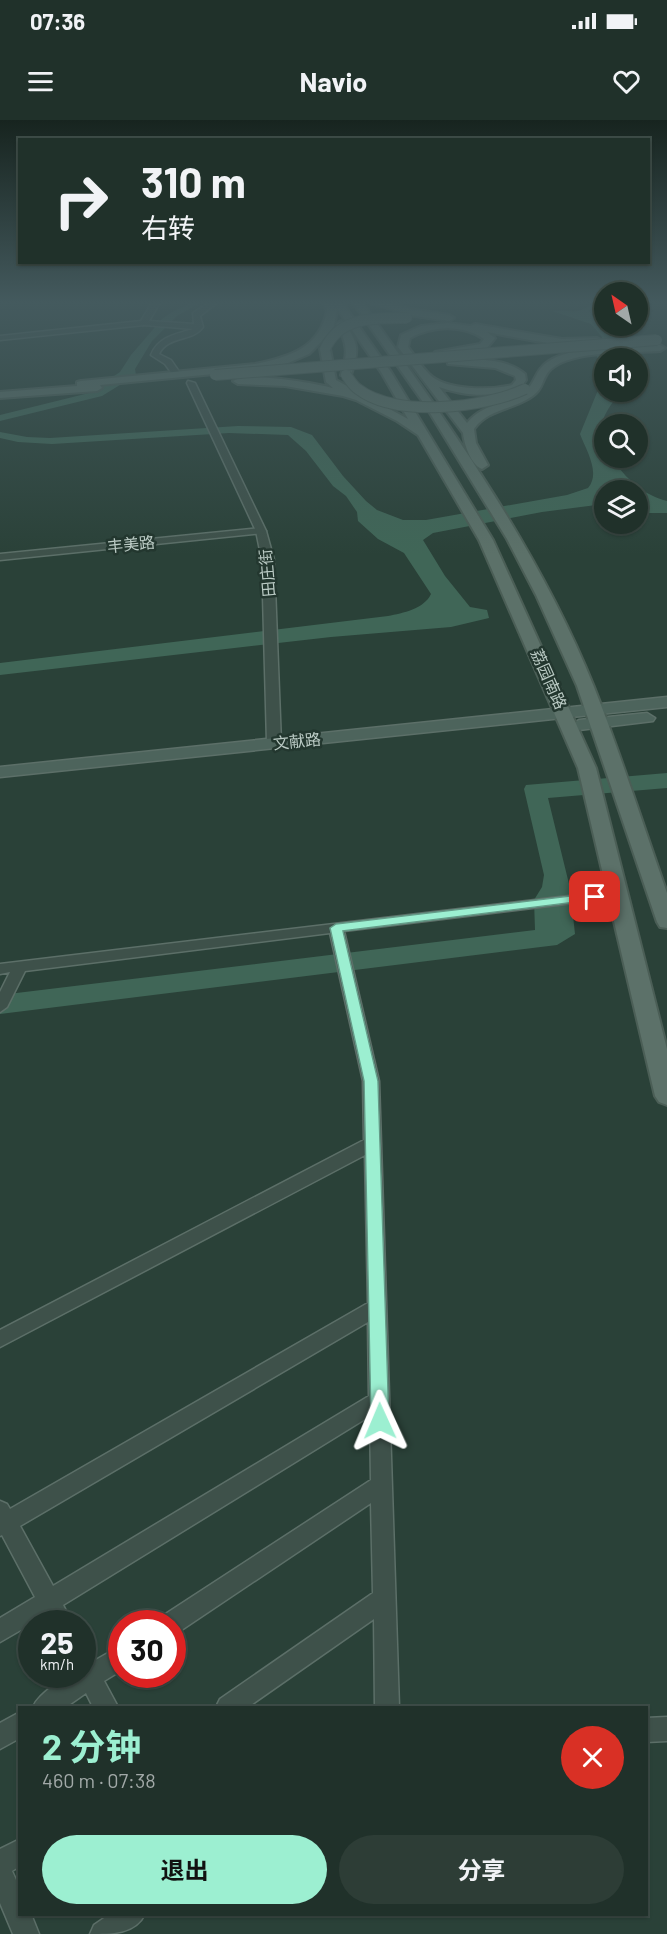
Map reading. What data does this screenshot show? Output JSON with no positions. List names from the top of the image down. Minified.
{"streets":{"main road":["荔园南路","文献路"],"street":["丰美路","田庄街"]},"crossings":[["丰美路","田庄街"],["田庄街","文献路"],["荔园南路","文献路"]],"north":"top left","page":{"status":"07:36","header":"Navio","turn":["310 m","右转"],"speed":"25 km/h","limit":"30","heading":["2 分钟","460 m · 07:38"],"buttons":["退出","分享"]}}
